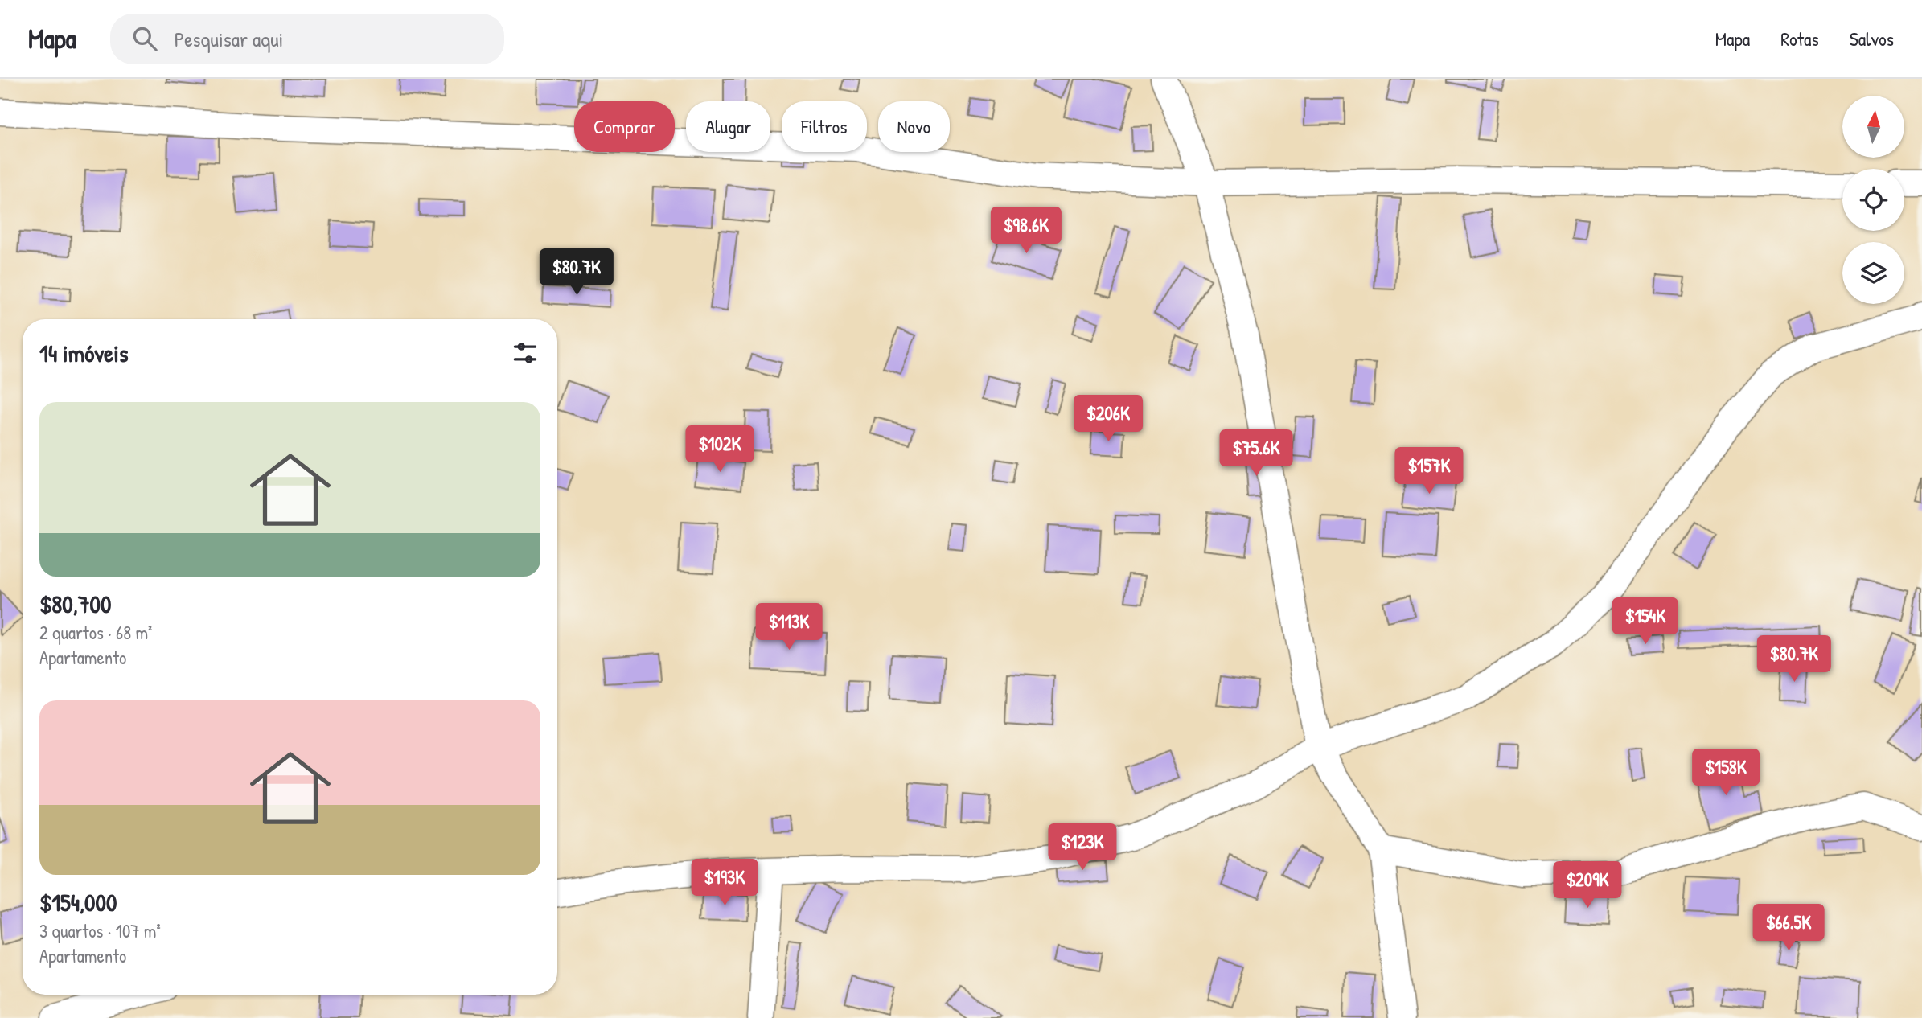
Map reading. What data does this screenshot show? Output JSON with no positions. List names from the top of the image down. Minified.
{"north":"top","page":{"header":"Mapa","search":"Pesquisar aqui","nav":["Mapa","Rotas","Salvos"],"chip":["Comprar","Alugar","Filtros","Novo"],"price":["$98.6K","$80.7K","$206K","$102K","$75.6K","$157K","$154K","$113K","$80.7K","$158K","$123K","$193K","$209K","$66.5K"],"heading":"14 imóveis","list":[{"name":"$80,700","note":"2 quartos · 68 m² · Apartamento"},{"name":"$154,000","note":"3 quartos · 107 m² · Apartamento"}]}}
